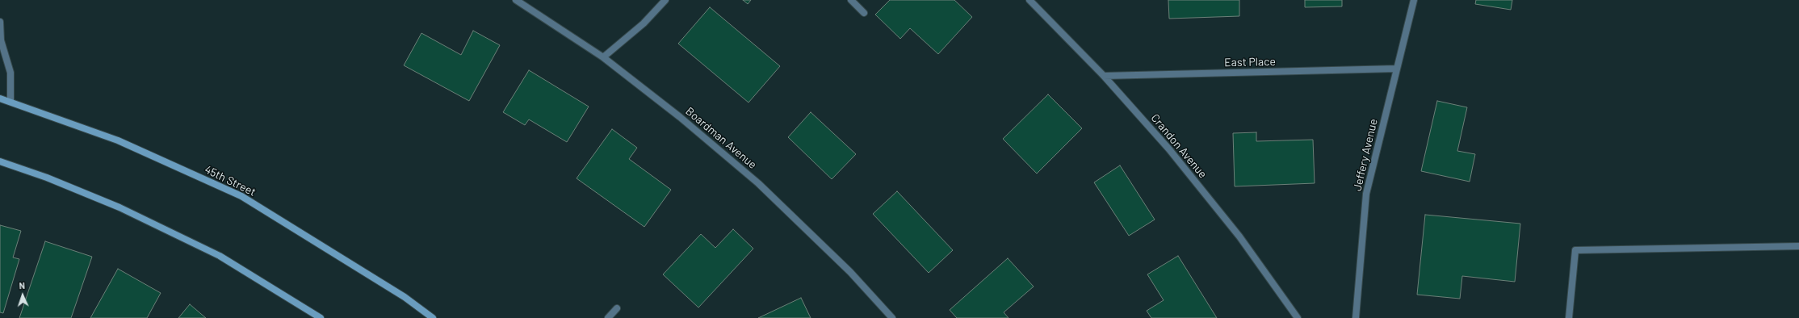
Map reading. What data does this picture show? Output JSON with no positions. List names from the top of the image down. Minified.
{"streets":{"main road":["45th Street"],"street":["East Place","Boardman Avenue","Crandon Avenue","Jeffery Avenue"]},"crossings":[["East Place","Crandon Avenue"],["East Place","Jeffery Avenue"]],"north":"top"}
